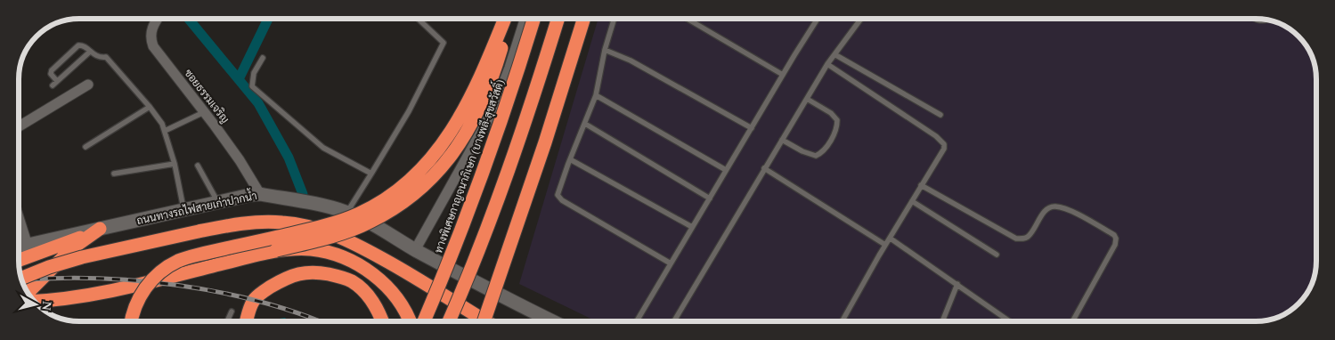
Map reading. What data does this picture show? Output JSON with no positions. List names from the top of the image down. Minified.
{"streets":{"highway":["ทางพิเศษกาญจนาภิเษก (บางพลี-สุขสวัสดิ์)"],"main road":["ถนนทางรถไฟสายเก่าปากน้ำ"],"street":["ซอยธรรมเจริญ"]},"crossings":[["ซอยธรรมเจริญ","ถนนทางรถไฟสายเก่าปากน้ำ"]],"north":"right"}
